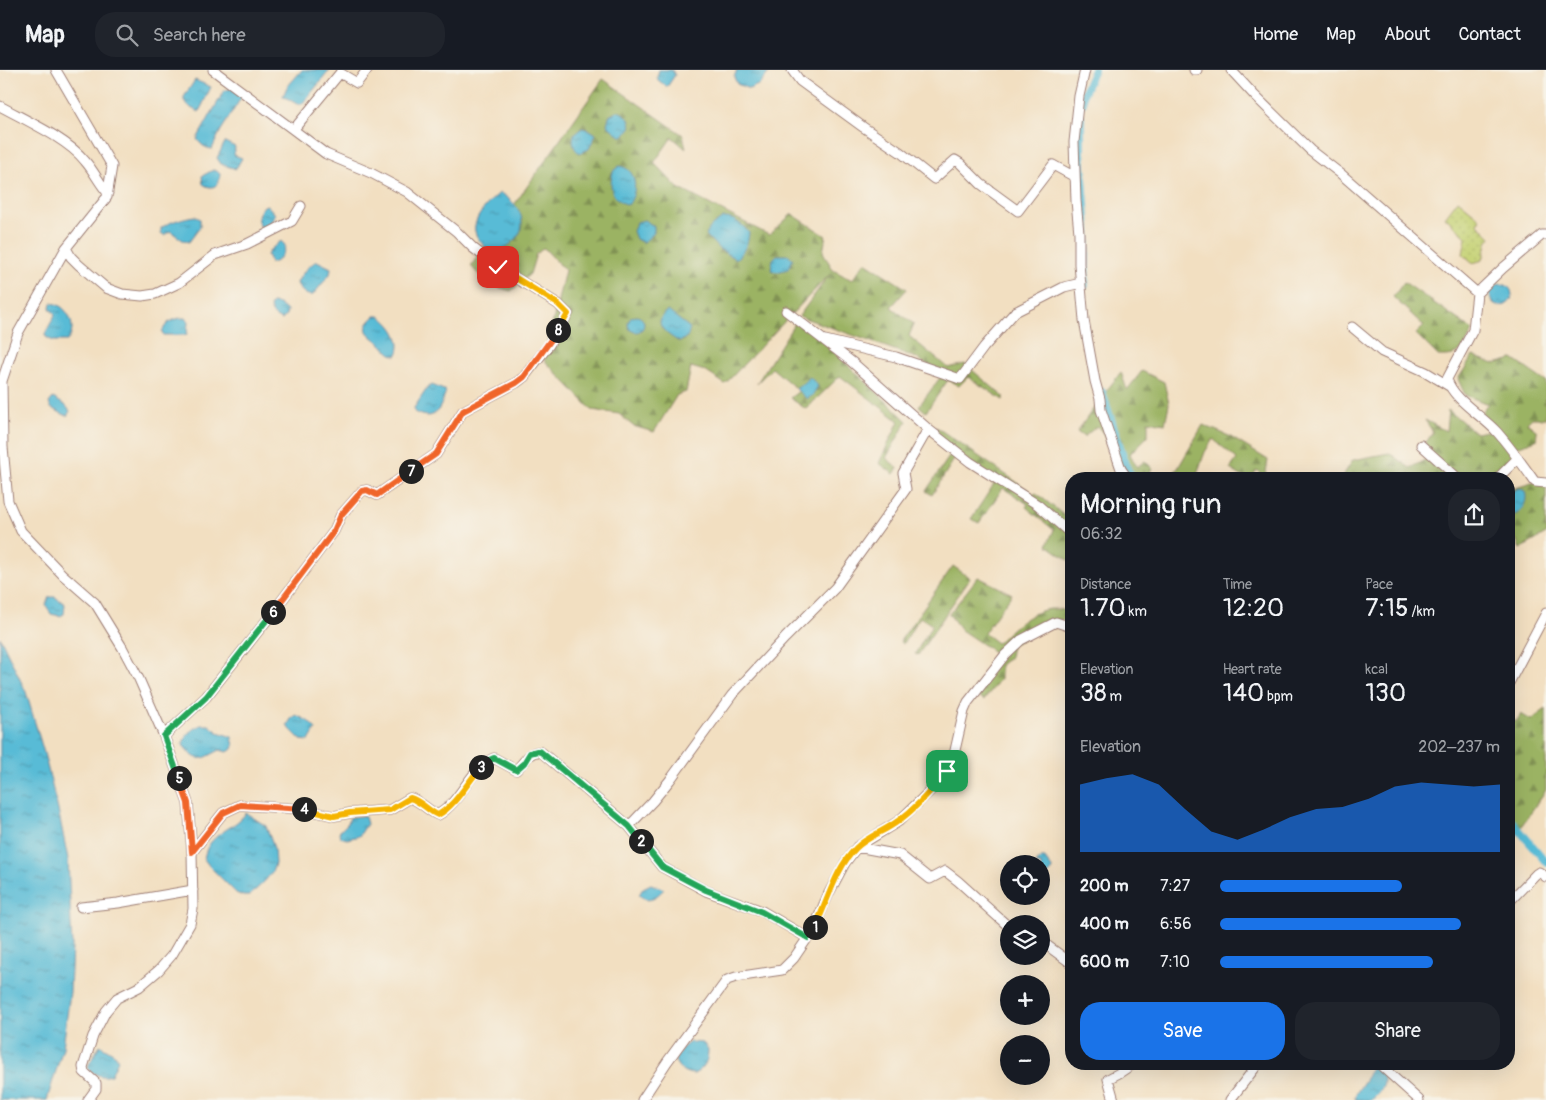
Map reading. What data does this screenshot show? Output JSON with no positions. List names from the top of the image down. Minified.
{"page":{"header":"Map","search":"Search here","nav":["Home","Map","About","Contact"],"pins":["8","7","6","3","5","4","2","1"],"heading":["Morning run","06:32"],"stats":[["Distance","1.70 km"],["Time","12:20"],["Pace","7:15 /km"],["Elevation","38 m"],["Heart rate","140 bpm"],["kcal","130"]],"chart":["Elevation","202–237 m"],"map_buttons":["+","−"],"list":[{"name":"200 m","note":"7:27"},{"name":"400 m","note":"6:56"},{"name":"600 m","note":"7:10"}],"buttons":["Save","Share"]}}
